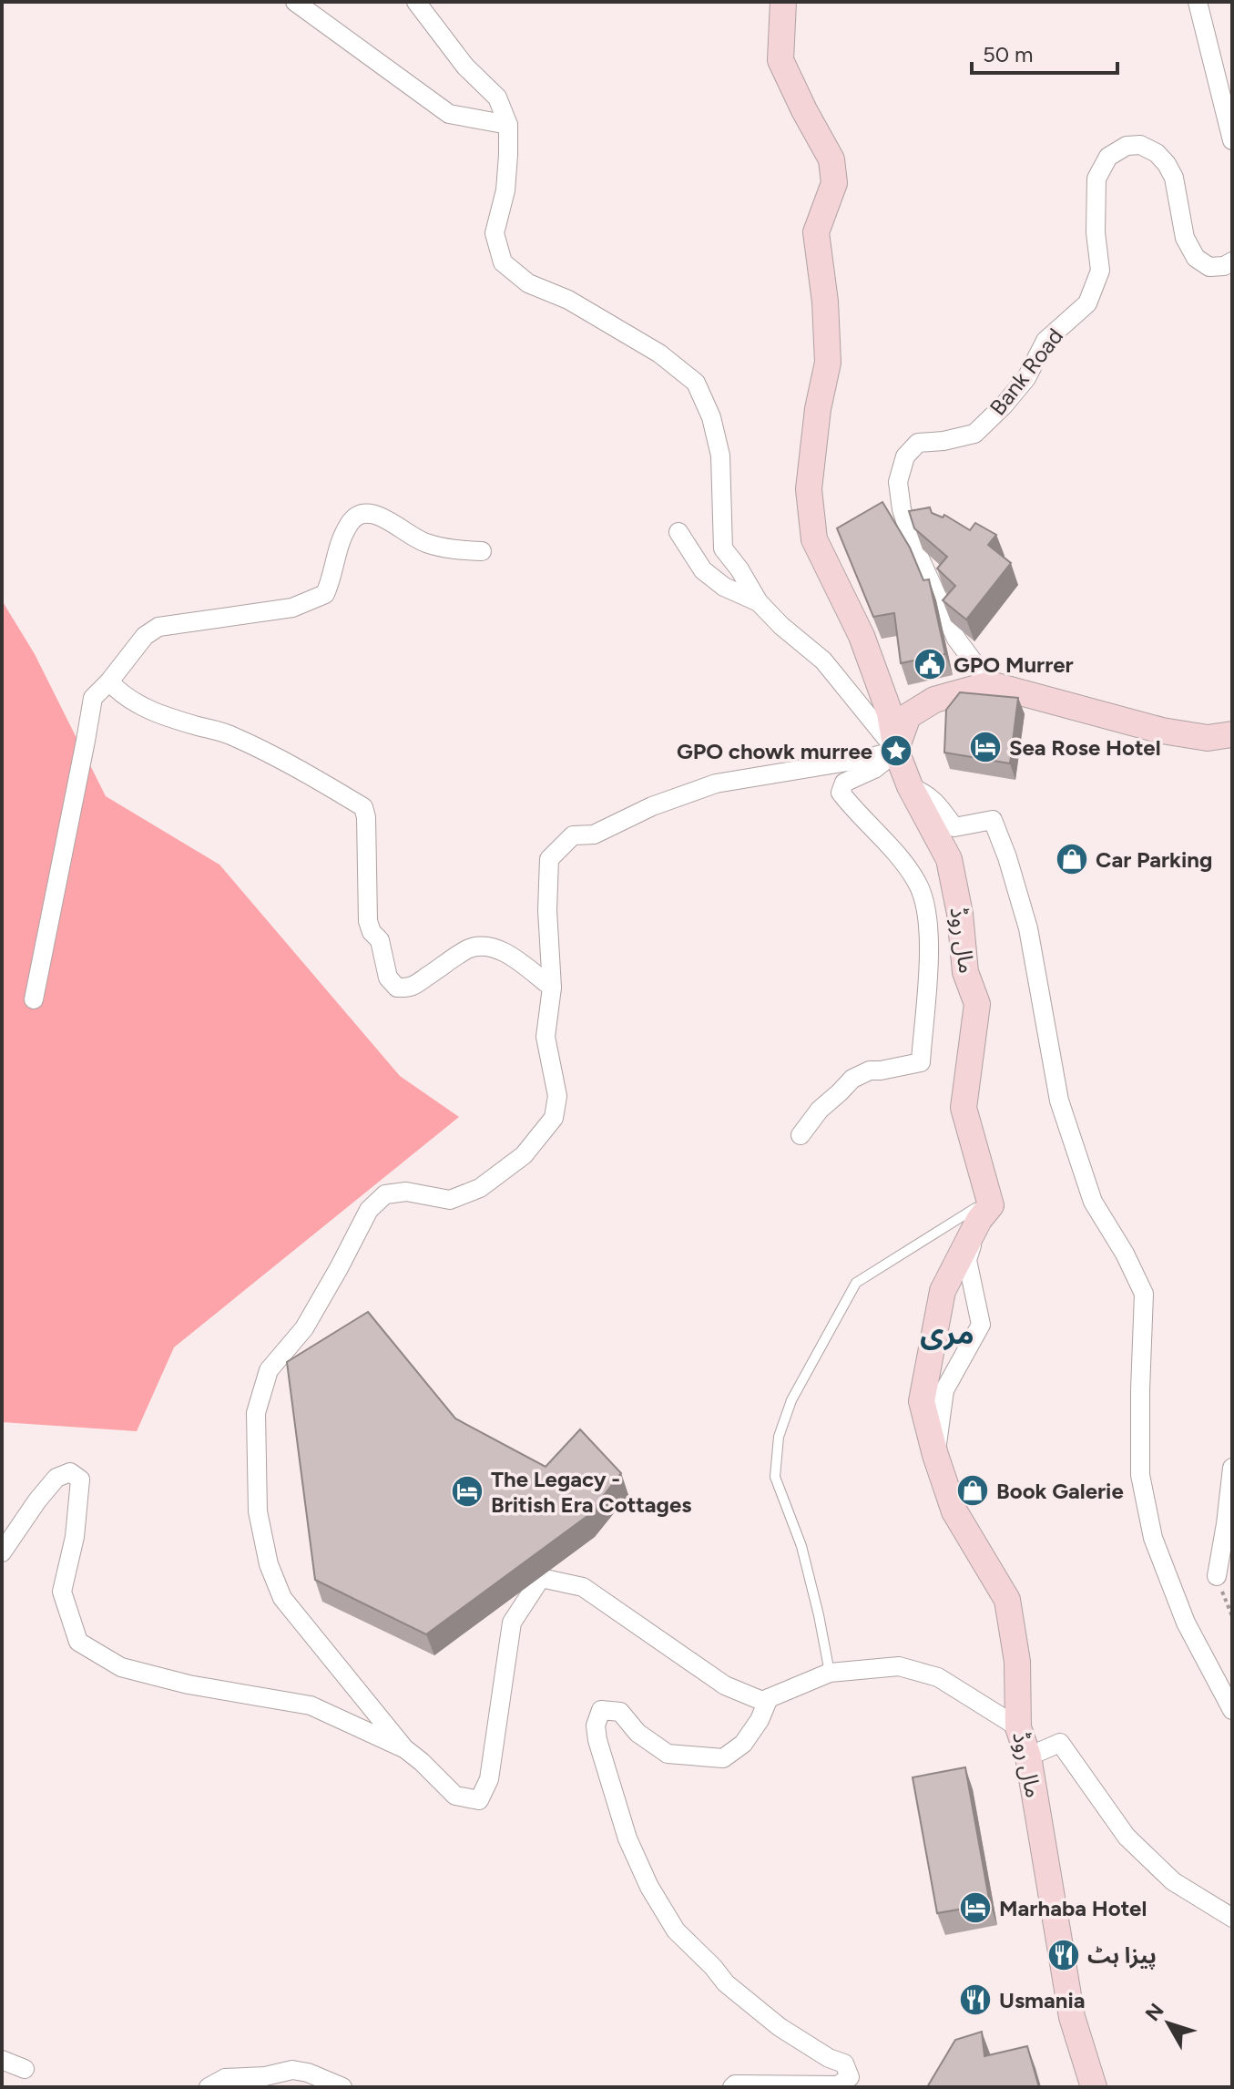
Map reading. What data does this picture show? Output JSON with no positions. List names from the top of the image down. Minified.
{"streets":{"main road":["مال روڈ"],"street":["Bank Road"]},"districts":["مری"],"places":{"public building":["GPO Murrer"],"hotel":["Sea Rose Hotel","The Legacy - British Era Cottages","Marhaba Hotel"],"place":["GPO chowk murree"],"shop":["Car Parking","Book Galerie"],"restaurant":["پیزا ہٹ","Usmania"]},"scale_bar":"50 m","north":"top left"}
